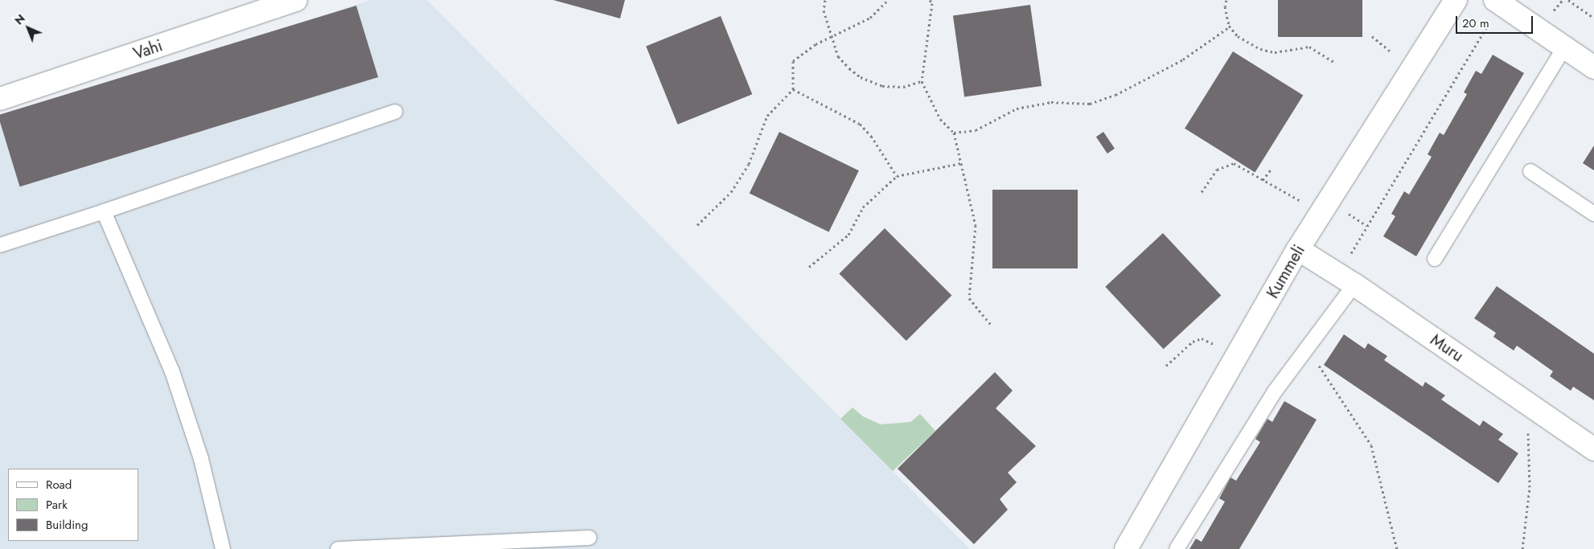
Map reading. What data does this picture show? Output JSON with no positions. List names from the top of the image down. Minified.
{"streets":{"street":["Vahi","Kummeli","Muru"]},"crossings":[["Kummeli","Muru"]],"legend":["Road","Park","Building"],"scale_bar":"20 m","north":"top left"}
